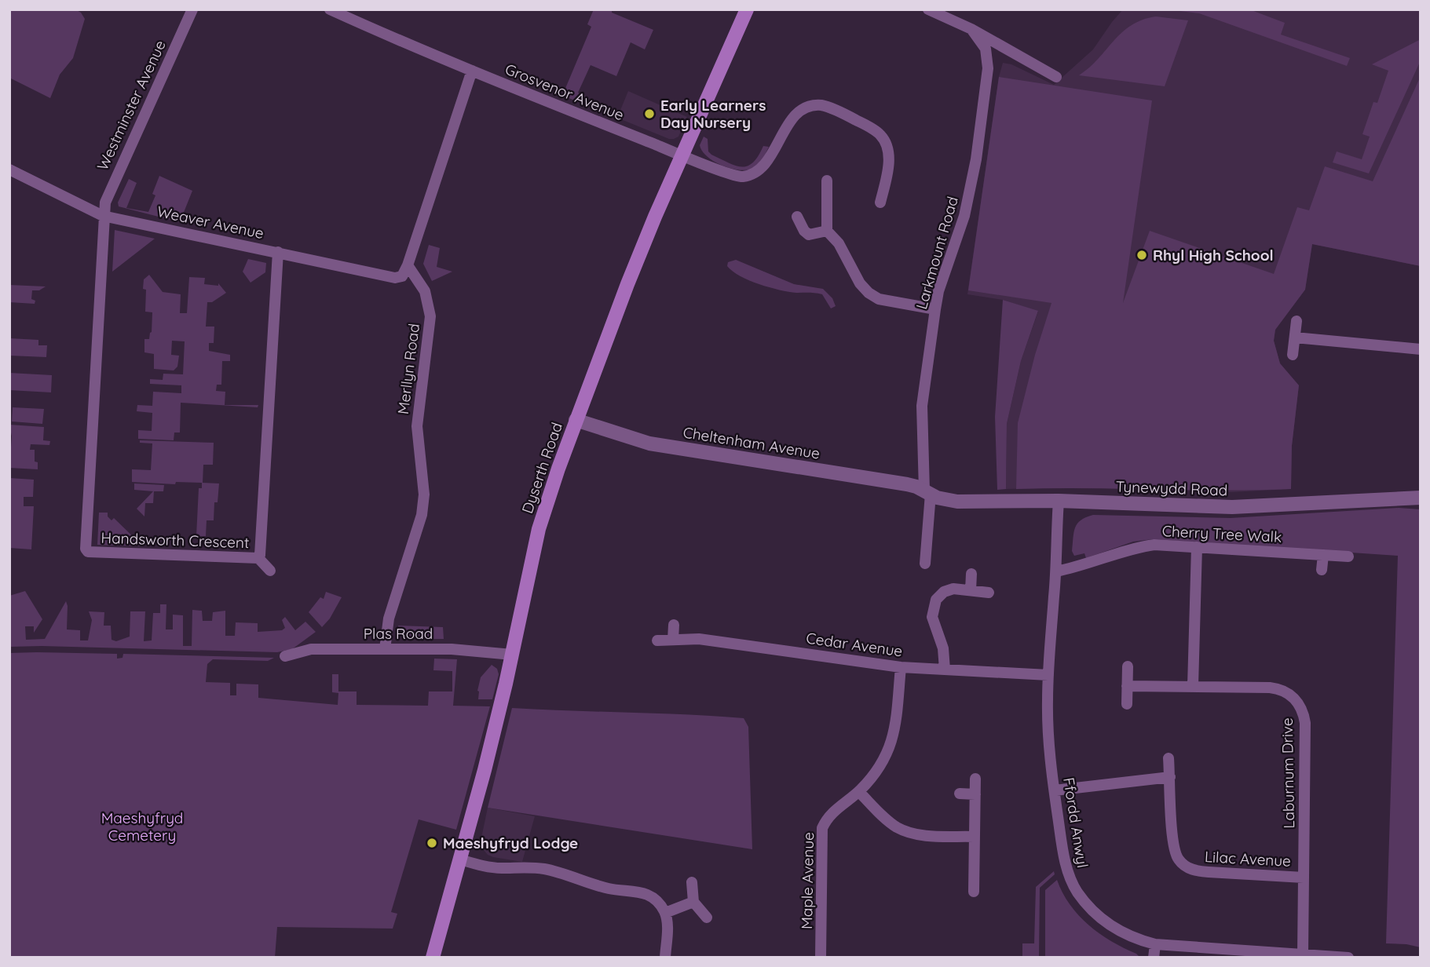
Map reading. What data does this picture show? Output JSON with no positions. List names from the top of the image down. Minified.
{"streets":{"main road":["Dyserth Road"],"street":["Grosvenor Avenue","Westminster Avenue","Weaver Avenue","Larkmount Road","Merllyn Road","Cheltenham Avenue","Tynewydd Road","Cherry Tree Walk","Handsworth Crescent","Plas Road","Cedar Avenue","Laburnum Drive","Ffordd Anwyl","Lilac Avenue","Maple Avenue"]},"crossings":[["Grosvenor Avenue","Dyserth Road"],["Westminster Avenue","Weaver Avenue"],["Westminster Avenue","Handsworth Crescent"],["Weaver Avenue","Merllyn Road"],["Weaver Avenue","Handsworth Crescent"],["Larkmount Road","Cheltenham Avenue"],["Larkmount Road","Tynewydd Road"],["Merllyn Road","Plas Road"],["Cheltenham Avenue","Dyserth Road"],["Cheltenham Avenue","Tynewydd Road"],["Dyserth Road","Plas Road"],["Tynewydd Road","Ffordd Anwyl"],["Cherry Tree Walk","Ffordd Anwyl"],["Cedar Avenue","Ffordd Anwyl"],["Cedar Avenue","Maple Avenue"],["Laburnum Drive","Ffordd Anwyl"],["Laburnum Drive","Lilac Avenue"]],"parks":["Maeshyfryd Cemetery"],"places":["Early Learners Day Nursery","Rhyl High School","Maeshyfryd Lodge"]}
